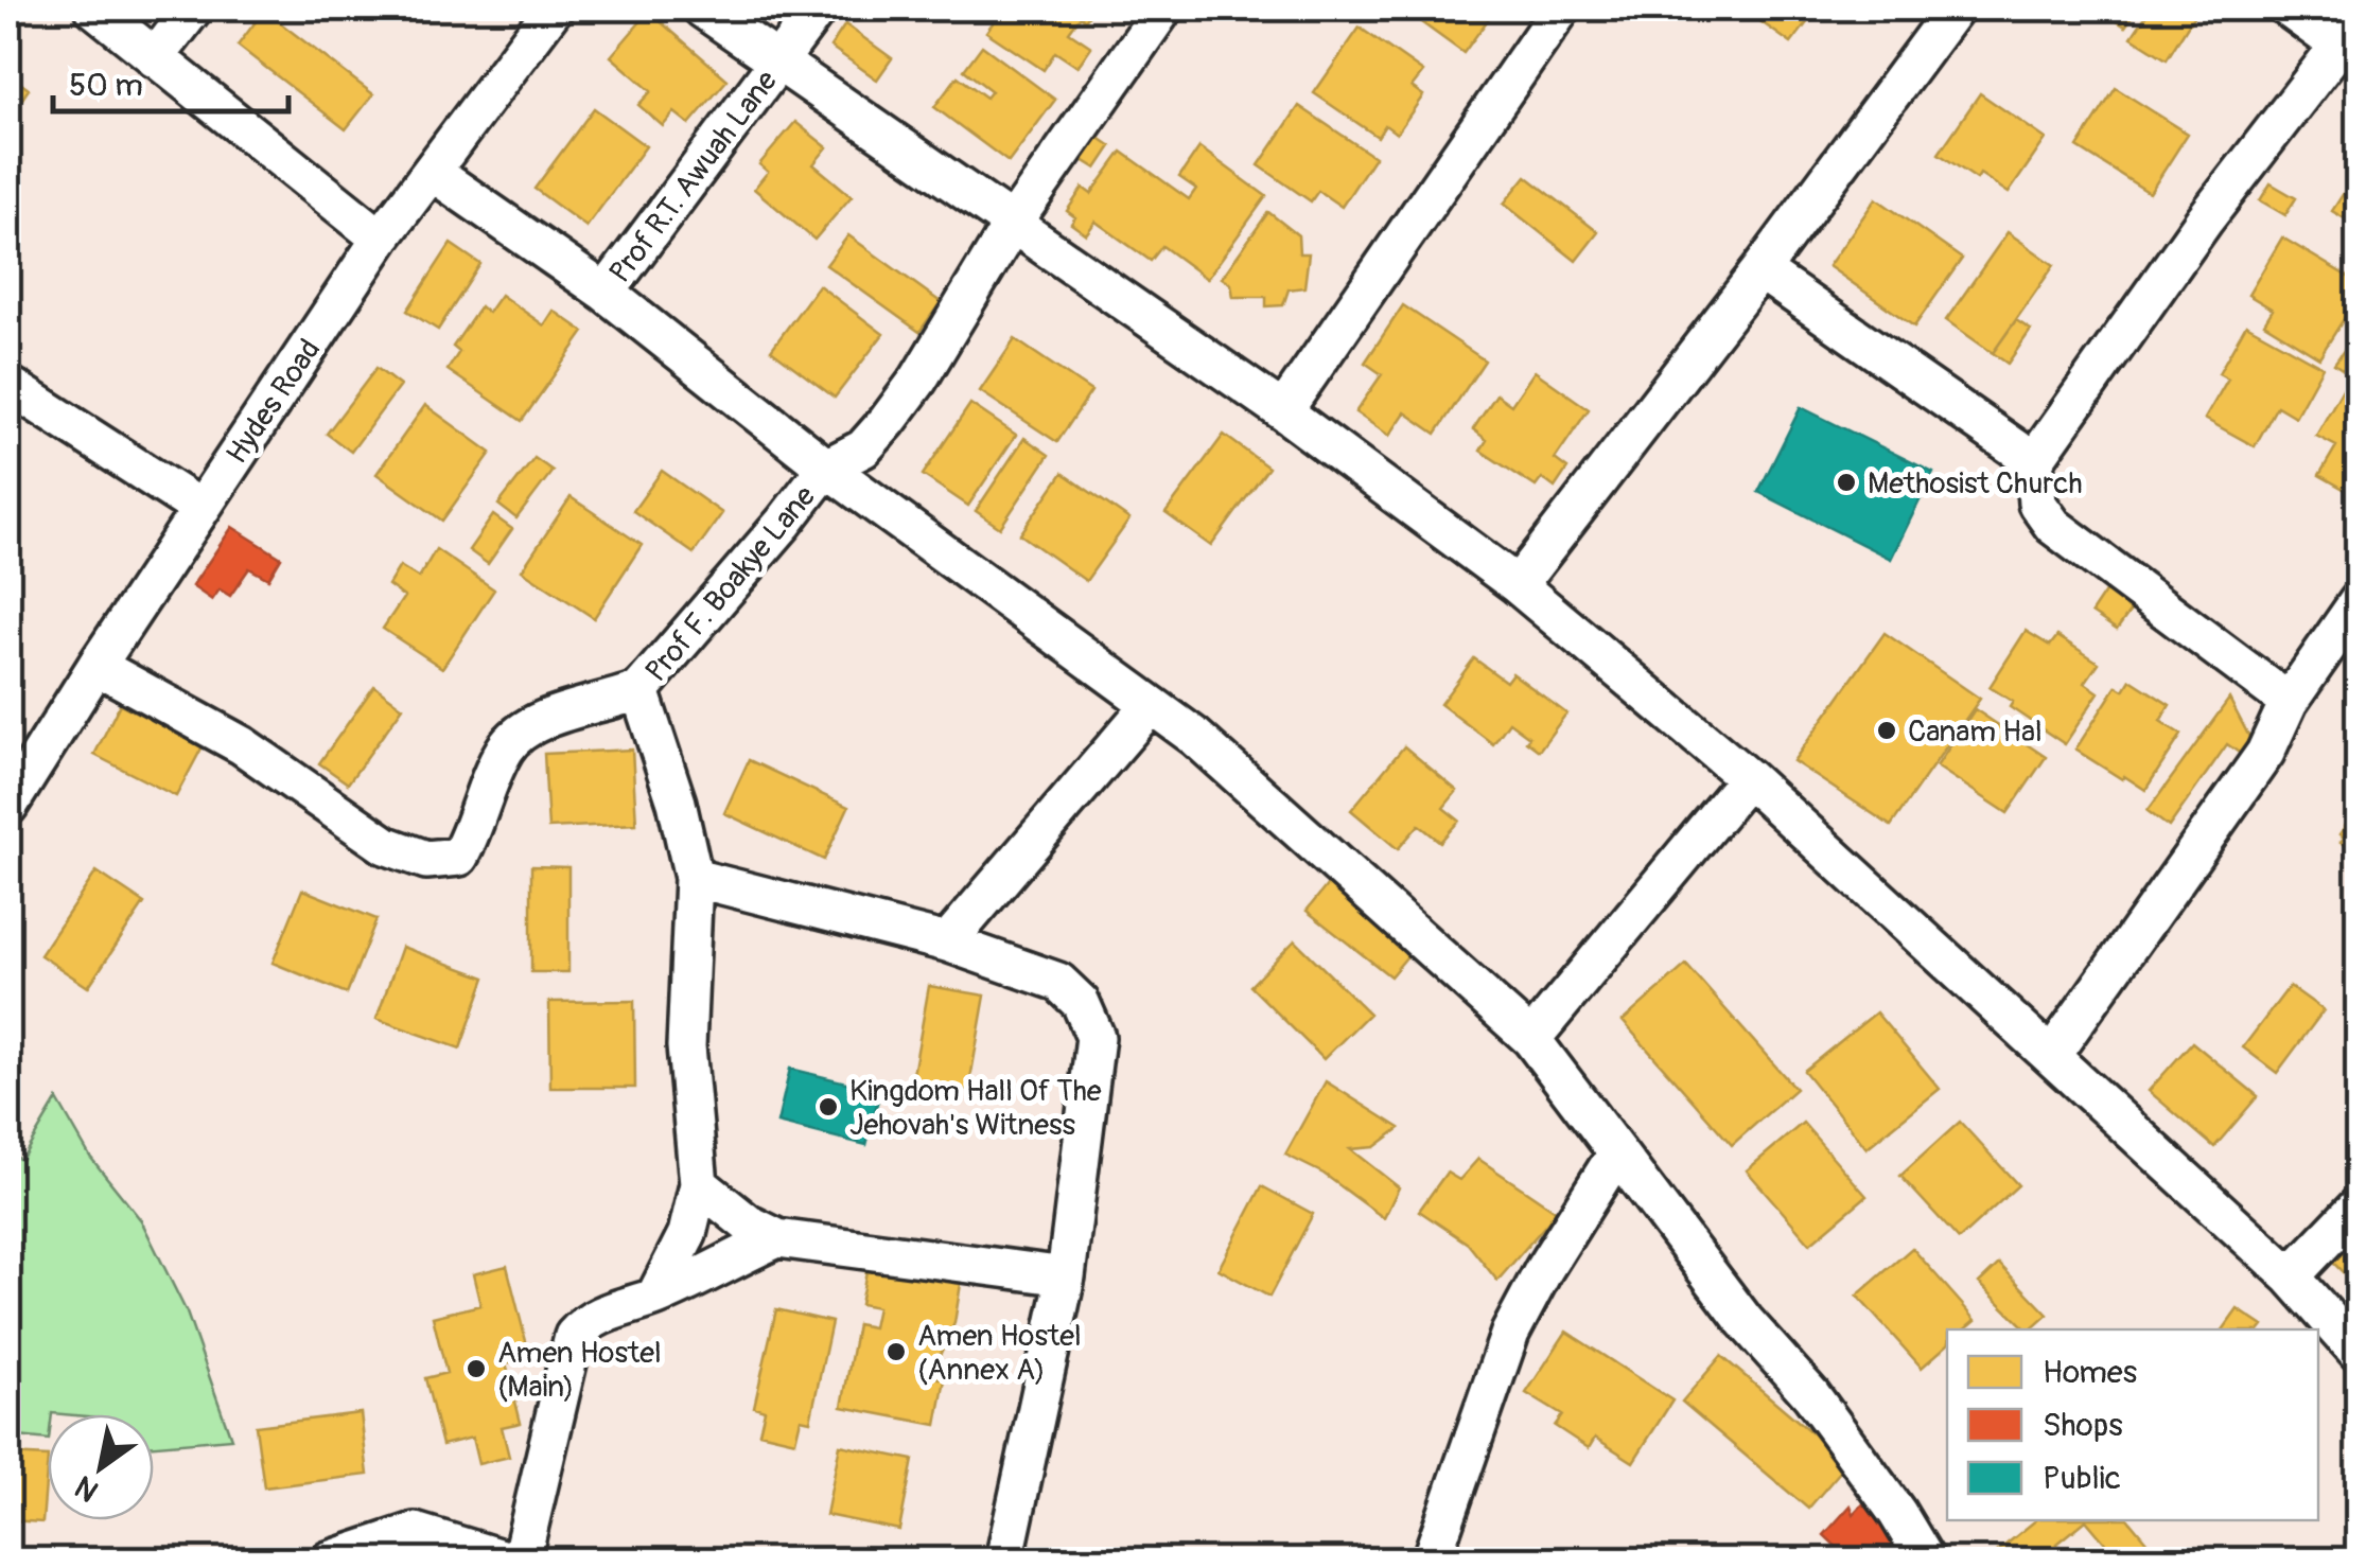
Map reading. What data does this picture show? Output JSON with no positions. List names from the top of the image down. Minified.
{"streets":{"street":["Prof R.T. Awuah Lane","Hydes Road","Prof F. Boakye Lane"]},"crossings":[["Hydes Road","Prof F. Boakye Lane"]],"places":["Methosist Church","Canam Hal","Kingdom Hall Of The Jehovah's Witness","Amen Hostel (Annex A)","Amen Hostel (Main)"],"legend":["Homes","Shops","Public"],"scale_bar":"50 m","north":"bottom left"}
